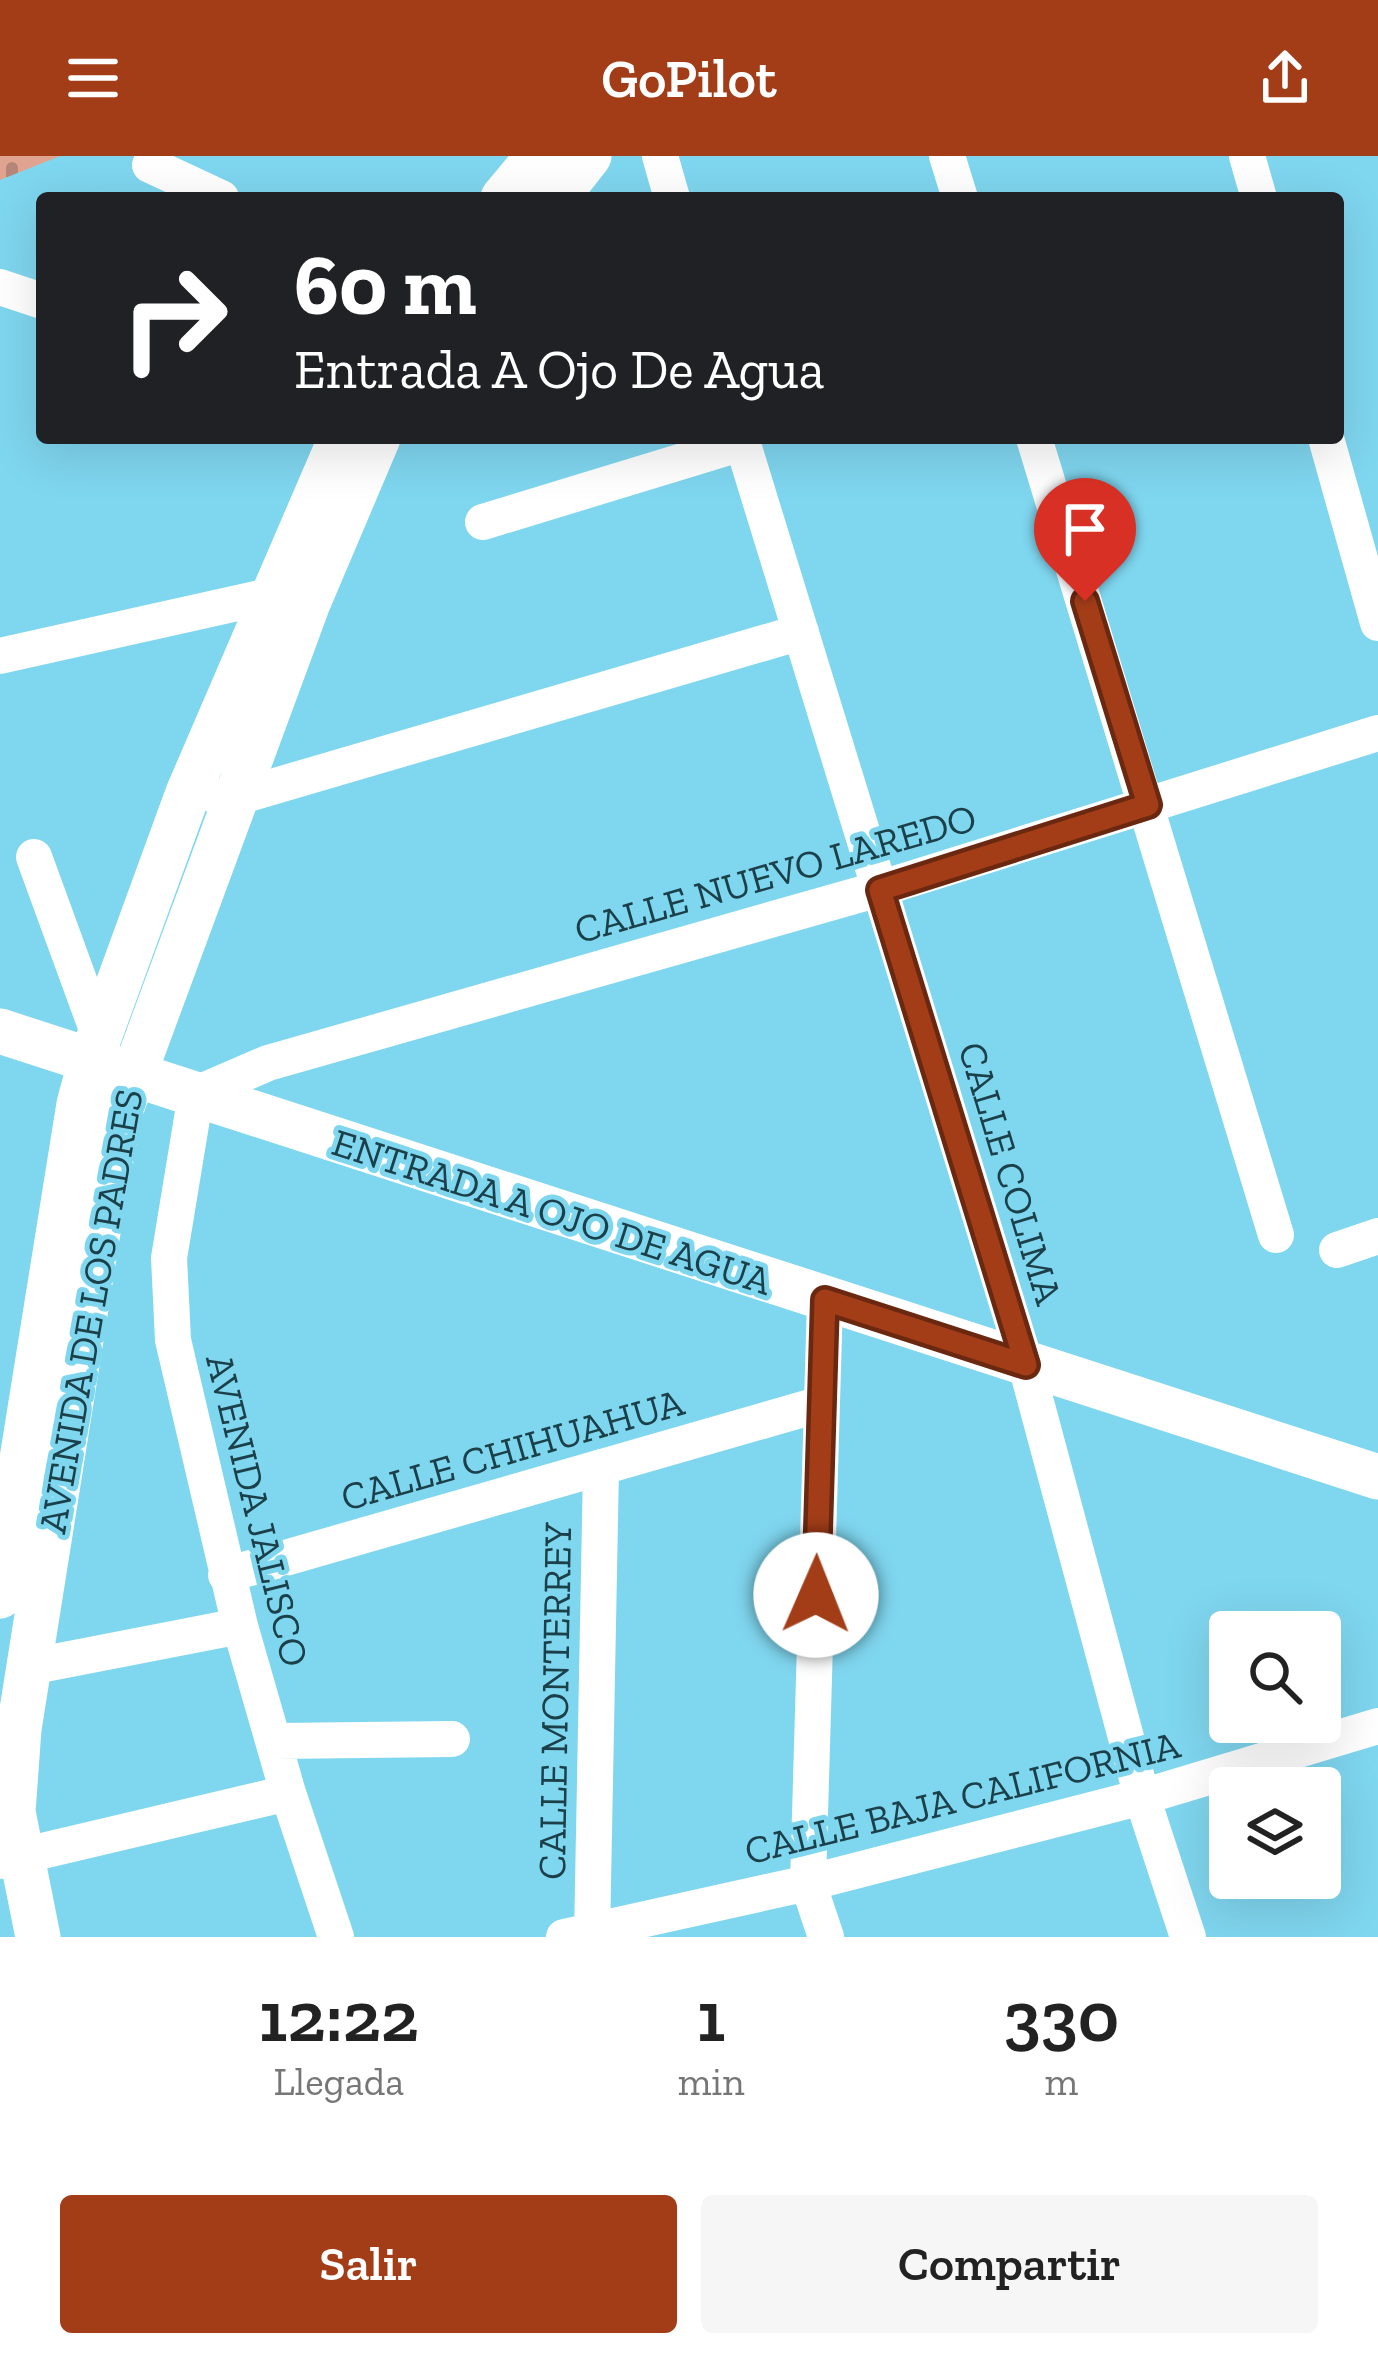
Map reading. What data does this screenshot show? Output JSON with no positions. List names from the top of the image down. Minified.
{"streets":{"street":["CALLE NUEVO LAREDO","CALLE COLIMA","ENTRADA A OJO DE AGUA","AVENIDA DE LOS PADRES","CALLE CHIHUAHUA","AVENIDA JALISCO","CALLE MONTERREY","CALLE BAJA CALIFORNIA"]},"crossings":[["CALLE NUEVO LAREDO","CALLE COLIMA"],["CALLE NUEVO LAREDO","ENTRADA A OJO DE AGUA"],["CALLE NUEVO LAREDO","AVENIDA JALISCO"],["CALLE COLIMA","ENTRADA A OJO DE AGUA"],["CALLE COLIMA","CALLE BAJA CALIFORNIA"],["ENTRADA A OJO DE AGUA","AVENIDA DE LOS PADRES"],["ENTRADA A OJO DE AGUA","AVENIDA JALISCO"],["CALLE CHIHUAHUA","AVENIDA JALISCO"],["CALLE CHIHUAHUA","CALLE MONTERREY"],["CALLE MONTERREY","CALLE BAJA CALIFORNIA"]],"page":{"header":"GoPilot","turn":["60 m","Entrada A Ojo De Agua"],"eta":["12:22","Llegada","1","min","330","m"],"buttons":["Salir","Compartir"]}}
